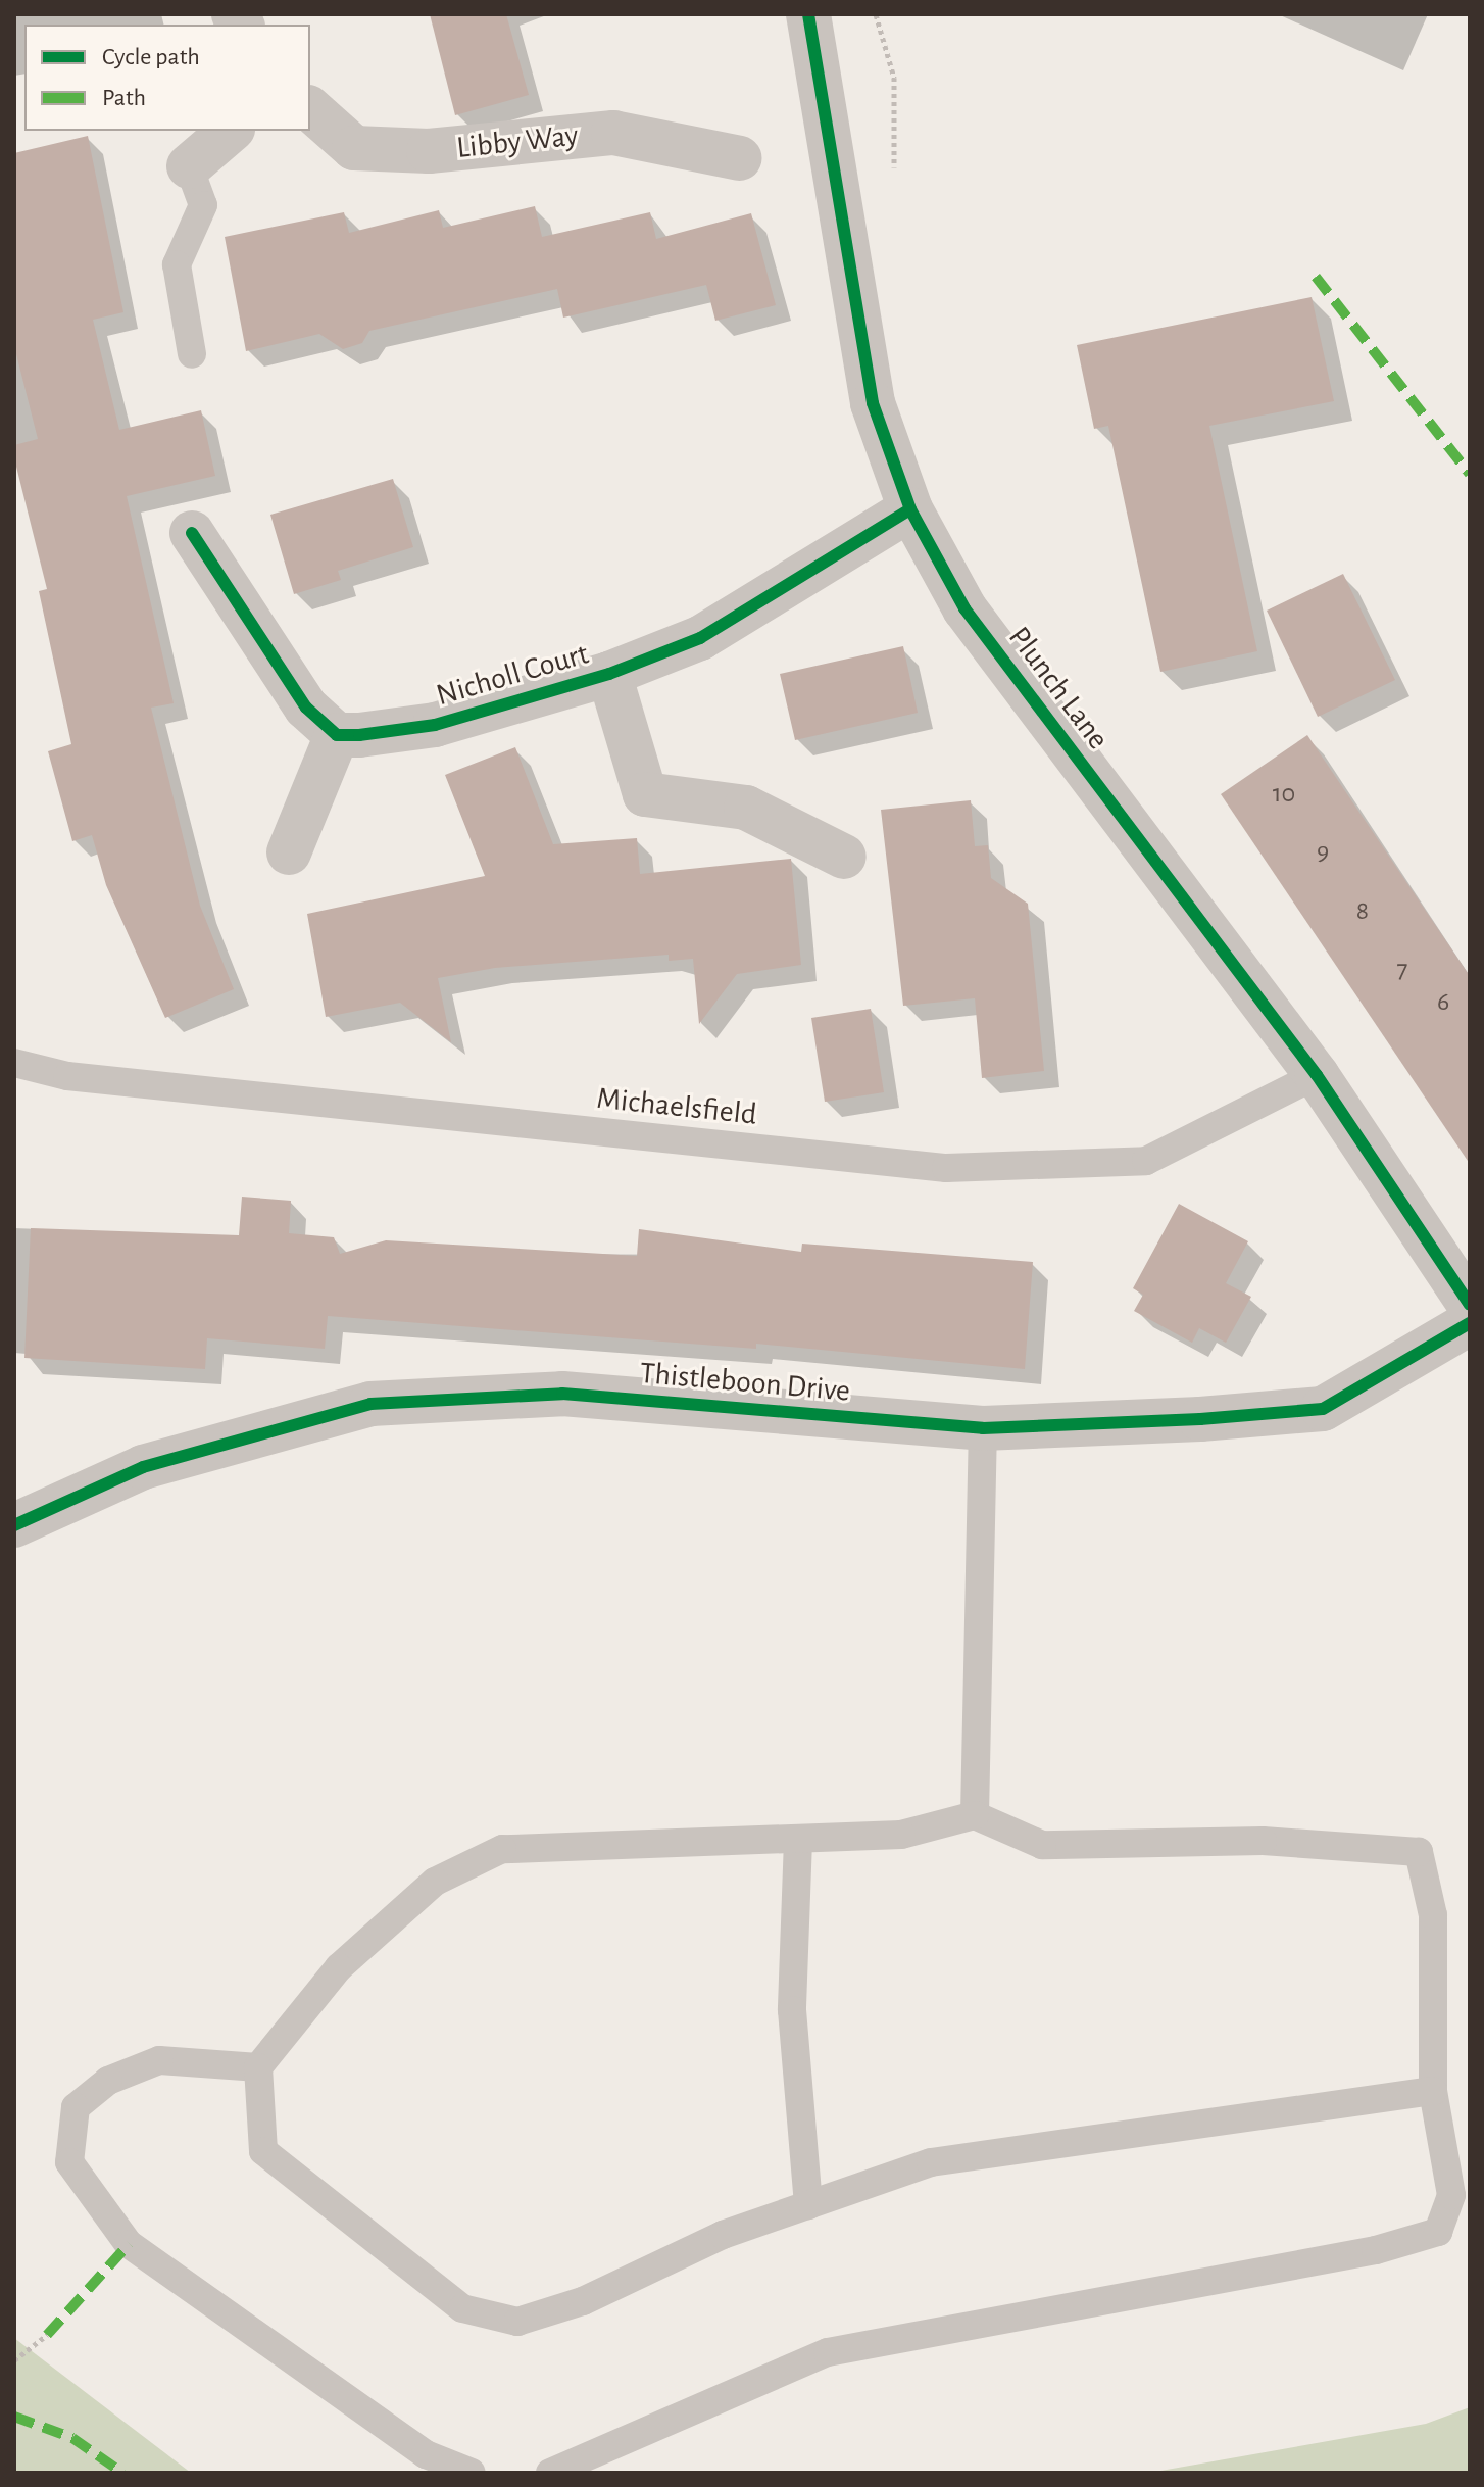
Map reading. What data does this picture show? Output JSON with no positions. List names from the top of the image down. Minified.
{"streets":{"street":["Libby Way","Nicholl Court","Plunch Lane","Thistleboon Drive"],"lane":["Michaelsfield"]},"crossings":[["Nicholl Court","Plunch Lane"],["Plunch Lane","Michaelsfield"]],"house_numbers":["10","9","8","7","6"],"legend":["Cycle path","Path"]}
